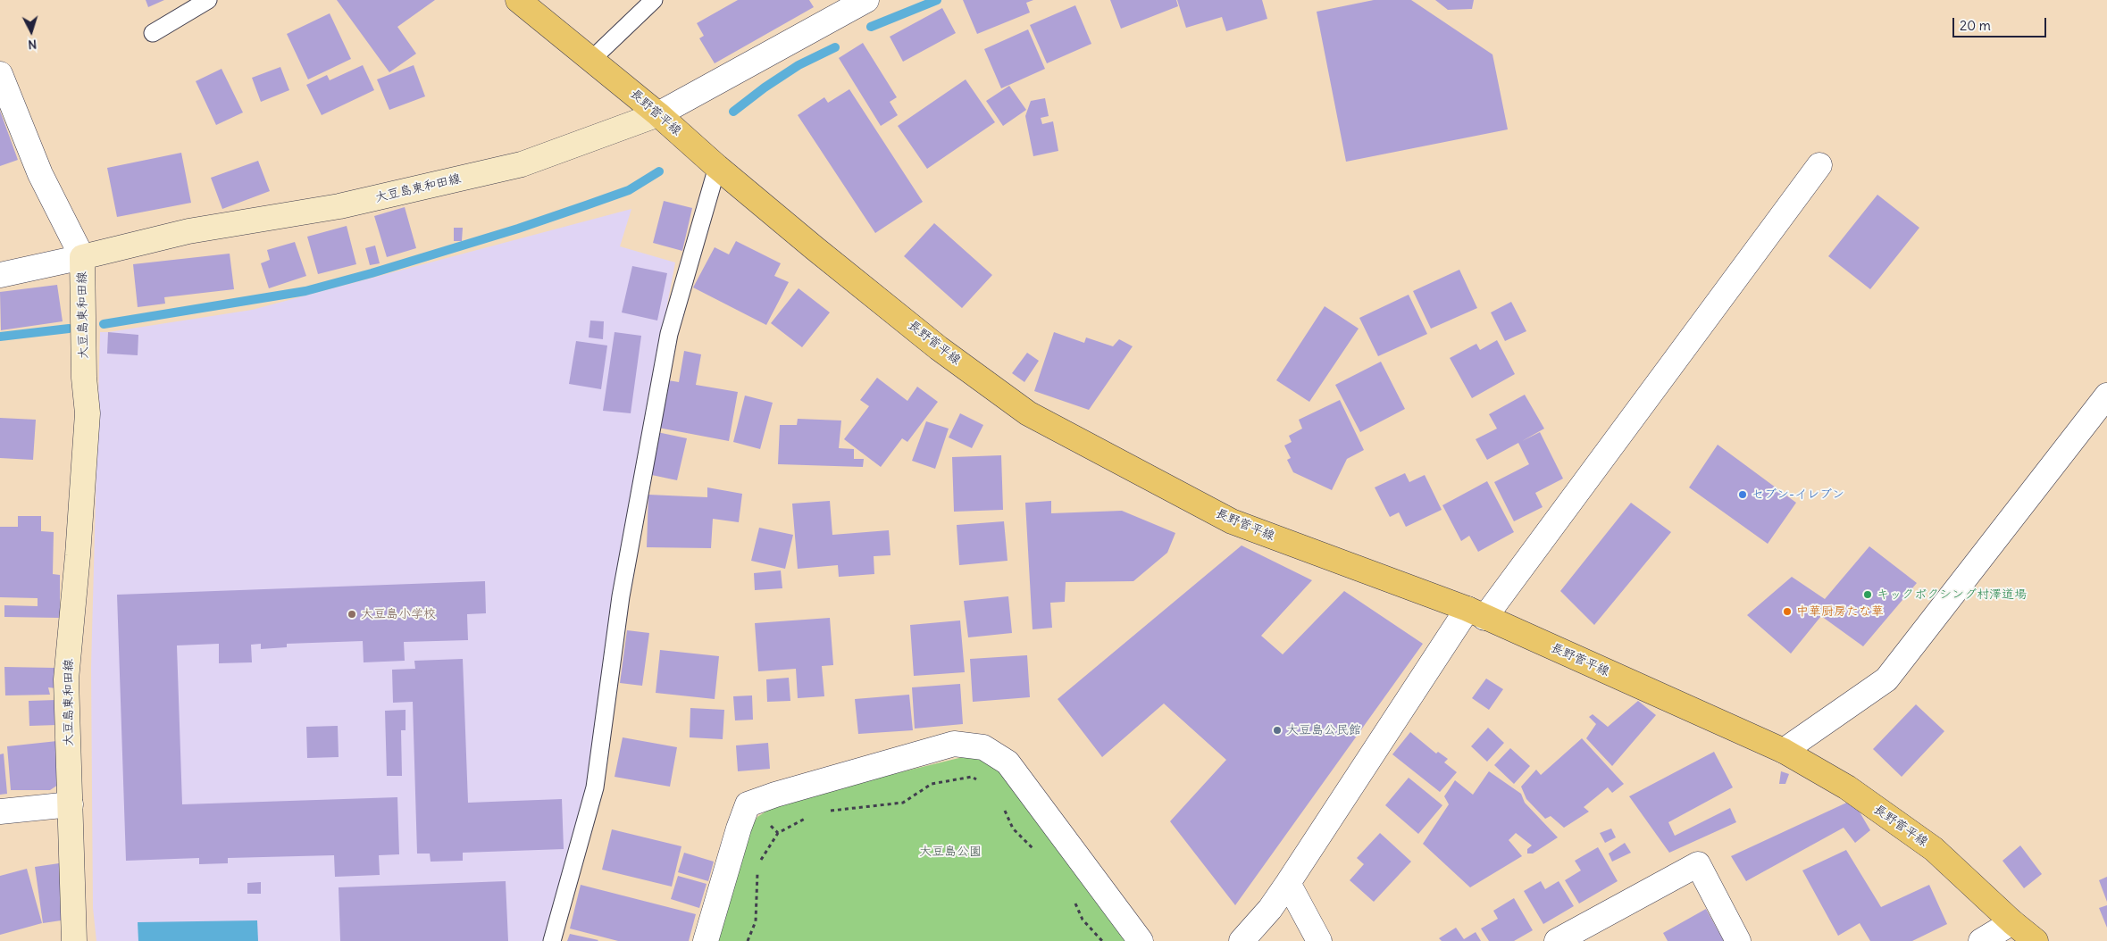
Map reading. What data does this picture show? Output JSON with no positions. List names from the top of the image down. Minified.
{"streets":{"main road":["長野菅平線","大豆島東和田線"]},"crossings":[["長野菅平線","大豆島東和田線"]],"parks":["大豆島公園"],"places":["セブン-イレブン","キックボクシング村澤道場","中華厨房たな華","大豆島小学校","大豆島公民館"],"scale_bar":"20 m","north":"bottom"}
